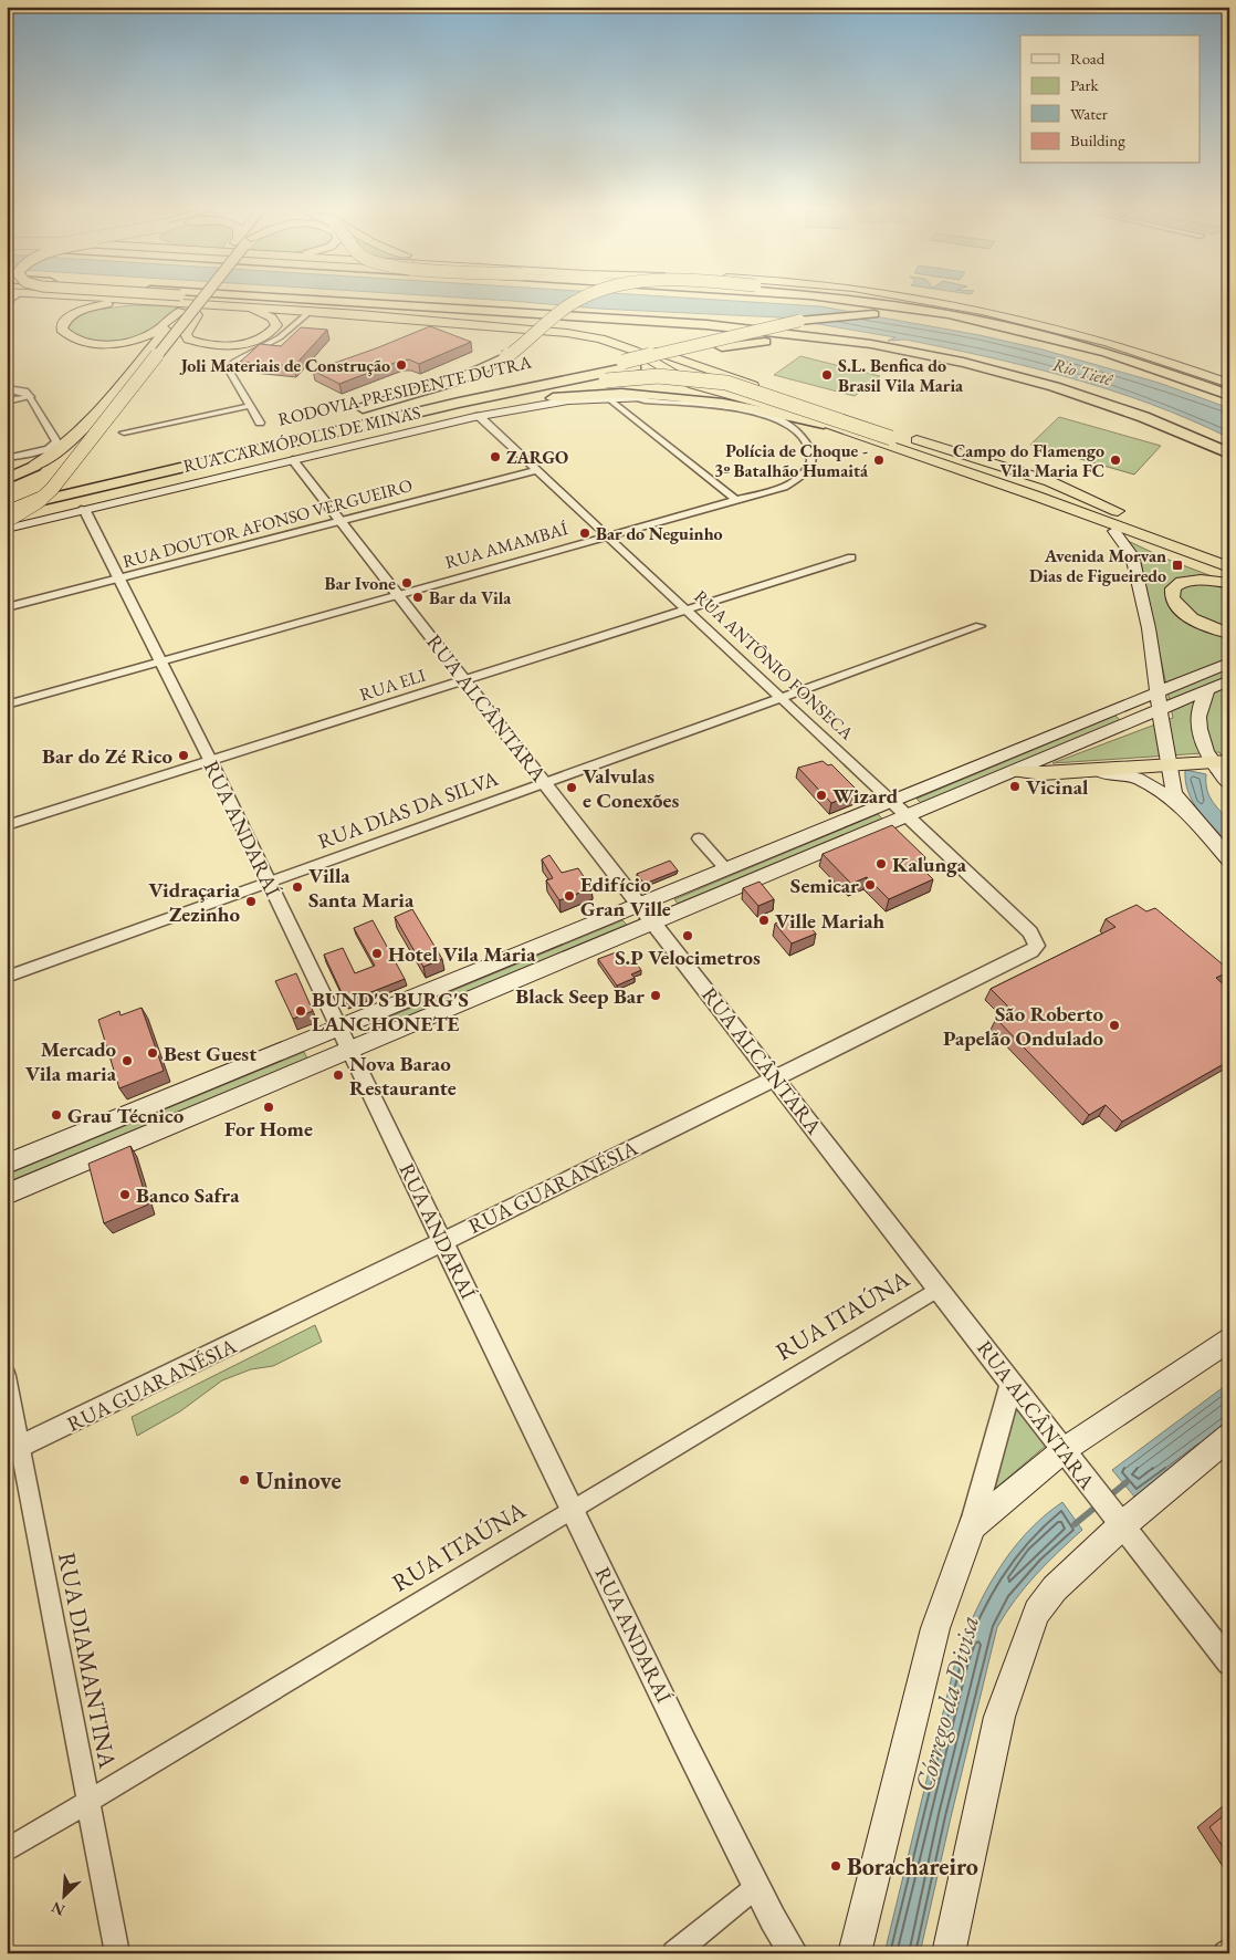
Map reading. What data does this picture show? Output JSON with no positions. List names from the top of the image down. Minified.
{"streets":{"highway":["RODOVIA PRESIDENTE DUTRA"],"main road":["RUA CARMÓPOLIS DE MINAS","RUA AMAMBAÍ"],"street":["RUA DOUTOR AFONSO VERGUEIRO","RUA ANTÔNIO FONSECA","RUA ELI","RUA ALCÂNTARA","RUA DIAS DA SILVA","RUA ANDARAÍ","RUA GUARANÉSIA","RUA ITAÚNA","RUA DIAMANTINA"]},"crossings":[["RUA CARMÓPOLIS DE MINAS","RUA AMAMBAÍ"],["RUA CARMÓPOLIS DE MINAS","RUA ANTÔNIO FONSECA"],["RUA CARMÓPOLIS DE MINAS","RUA ALCÂNTARA"],["RUA CARMÓPOLIS DE MINAS","RUA ANDARAÍ"],["RUA DOUTOR AFONSO VERGUEIRO","RUA ANTÔNIO FONSECA"],["RUA DOUTOR AFONSO VERGUEIRO","RUA ALCÂNTARA"],["RUA DOUTOR AFONSO VERGUEIRO","RUA ANDARAÍ"],["RUA AMAMBAÍ","RUA ANTÔNIO FONSECA"],["RUA AMAMBAÍ","RUA ALCÂNTARA"],["RUA AMAMBAÍ","RUA ANDARAÍ"],["RUA ANTÔNIO FONSECA","RUA ELI"],["RUA ANTÔNIO FONSECA","RUA DIAS DA SILVA"],["RUA ANTÔNIO FONSECA","RUA GUARANÉSIA"],["RUA ELI","RUA ALCÂNTARA"],["RUA ELI","RUA ANDARAÍ"],["RUA ALCÂNTARA","RUA DIAS DA SILVA"],["RUA ALCÂNTARA","RUA GUARANÉSIA"],["RUA ALCÂNTARA","RUA ITAÚNA"],["RUA DIAS DA SILVA","RUA ANDARAÍ"],["RUA ANDARAÍ","RUA GUARANÉSIA"],["RUA ANDARAÍ","RUA ITAÚNA"],["RUA GUARANÉSIA","RUA DIAMANTINA"],["RUA ITAÚNA","RUA DIAMANTINA"]],"water":["Rio Tietê","Córrego da Divisa"],"places":{"other":["Joli Materiais de Construção","S.L. Benfica do Brasil Vila Maria","ZARGO","Polícia de Choque - 3º Batalhão Humaitá","Campo do Flamengo Vila Maria FC","Bar do Neguinho","Bar Ivone","Bar da Vila","Bar do Zé Rico","Vicinal","Valvulas e Conexões","Wizard","Kalunga","Semicar","Villa Santa Maria","Edifício Gran Ville","Vidraçaria Zezinho","Ville Mariah","S.P Velocimetros","Hotel Vila Maria","Black Seep Bar","BUND'S BURG'S LANCHONETE","São Roberto Papelão Ondulado","Best Guest","Mercado Vila maria","Nova Barao Restaurante","For Home","Grau Técnico","Banco Safra","Uninove","Borachareiro"],"transit":["Avenida Morvan Dias de Figueiredo"]},"legend":["Road","Park","Water","Building"],"north":"bottom left"}
